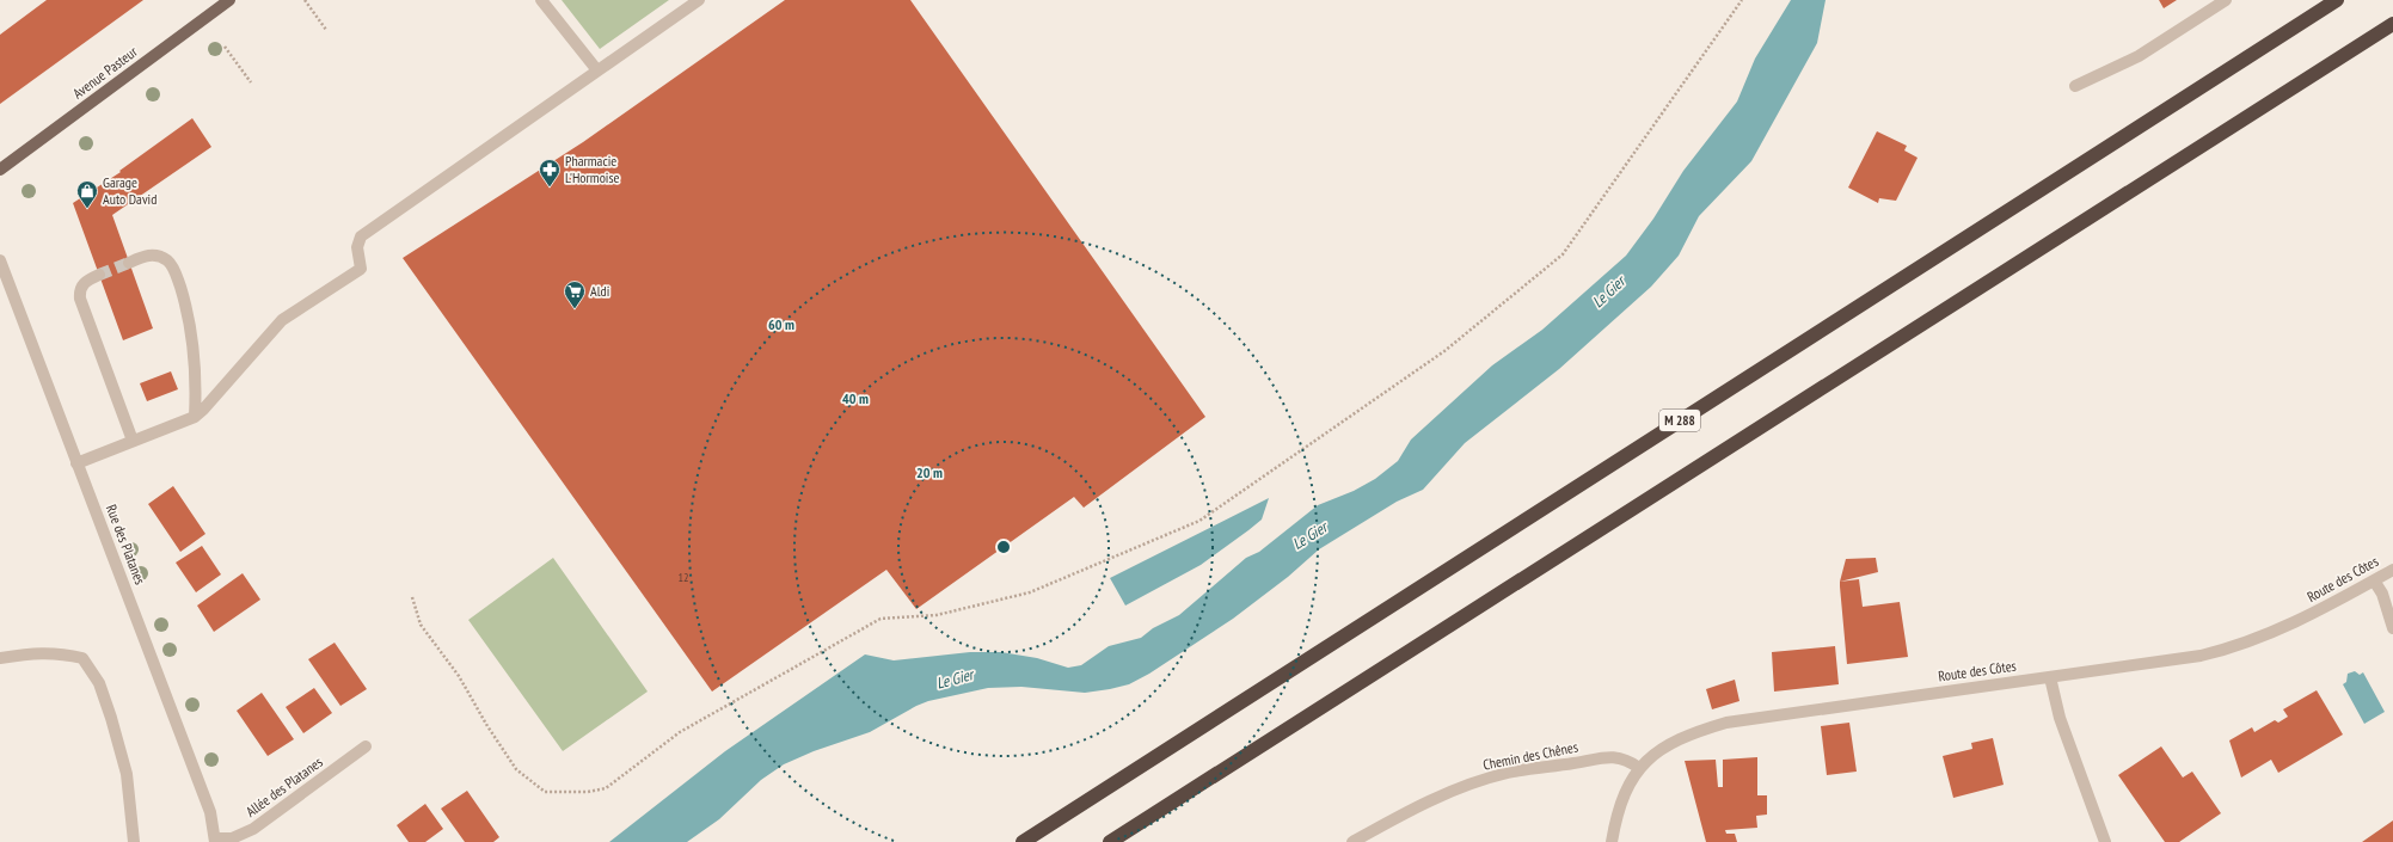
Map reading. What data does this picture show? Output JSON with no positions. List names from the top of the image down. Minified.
{"streets":{"highway":["M 288"],"main road":["Avenue Pasteur"],"street":["Rue des Platanes","Route des Côtes","Chemin des Chênes","Allée des Platanes"]},"crossings":[["Rue des Platanes","Allée des Platanes"],["Route des Côtes","Chemin des Chênes"]],"water":["Le Gier"],"places":{"pharmacy":["Pharmacie L'Hormoise"],"shop":["Garage Auto David"],"supermarket":["Aldi"]},"house_numbers":["12"],"rings":["60 m","40 m","20 m"]}
